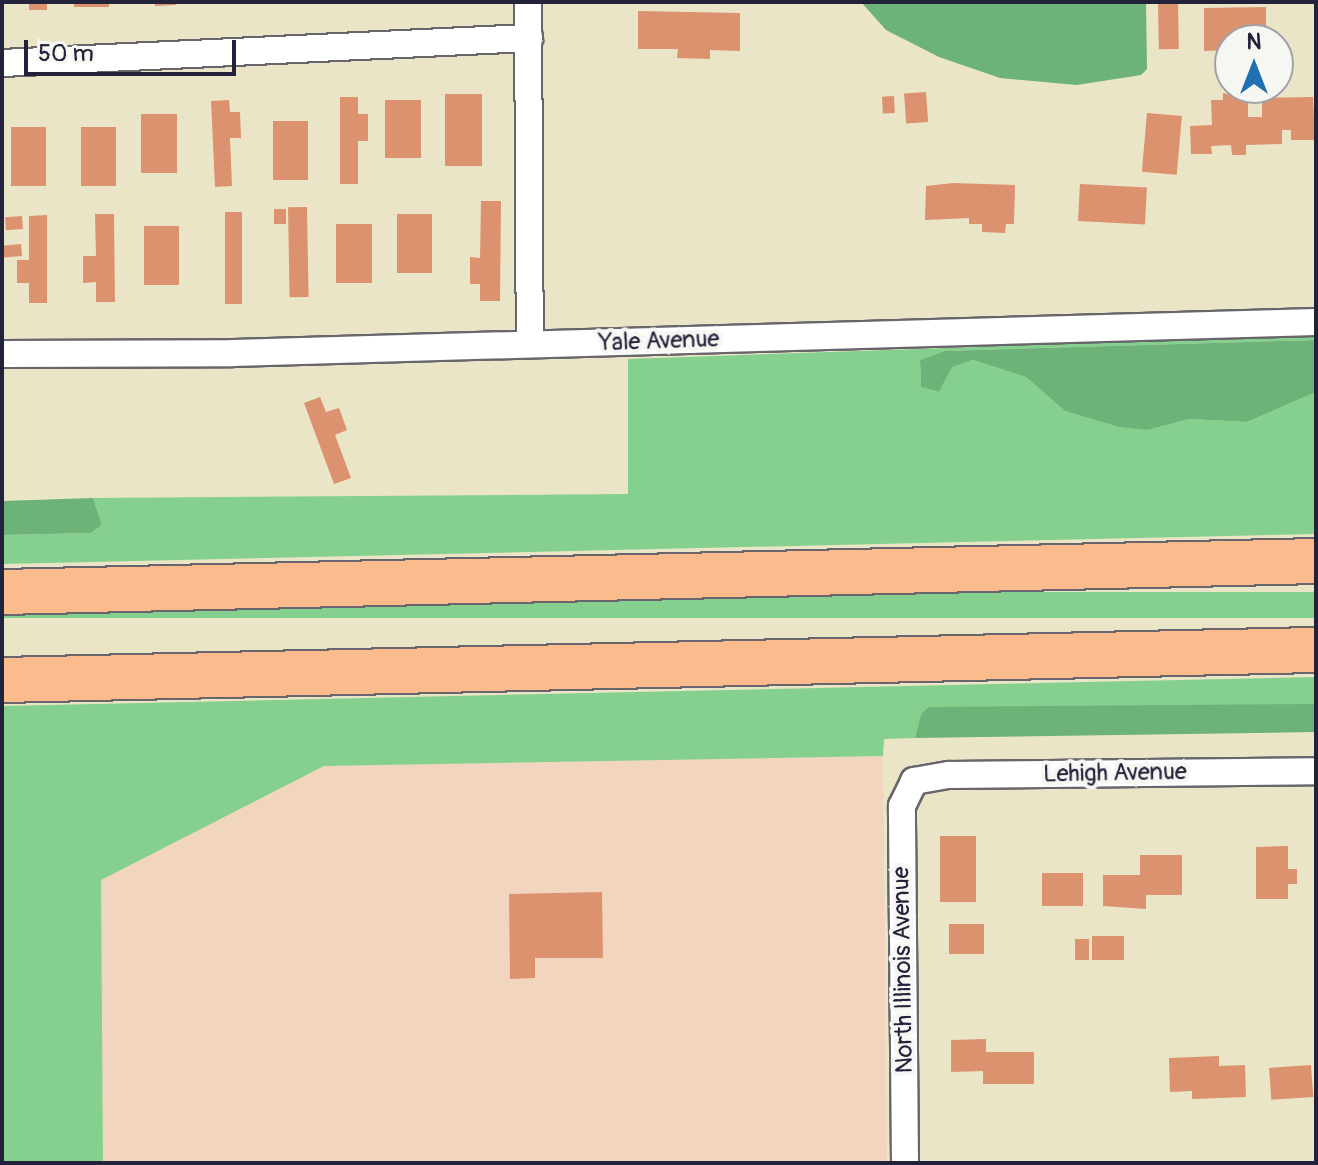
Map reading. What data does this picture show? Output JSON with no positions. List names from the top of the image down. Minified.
{"streets":{"street":["Yale Avenue","Lehigh Avenue","North Illinois Avenue"]},"crossings":[["Lehigh Avenue","North Illinois Avenue"]],"scale_bar":"50 m","north":"top"}
